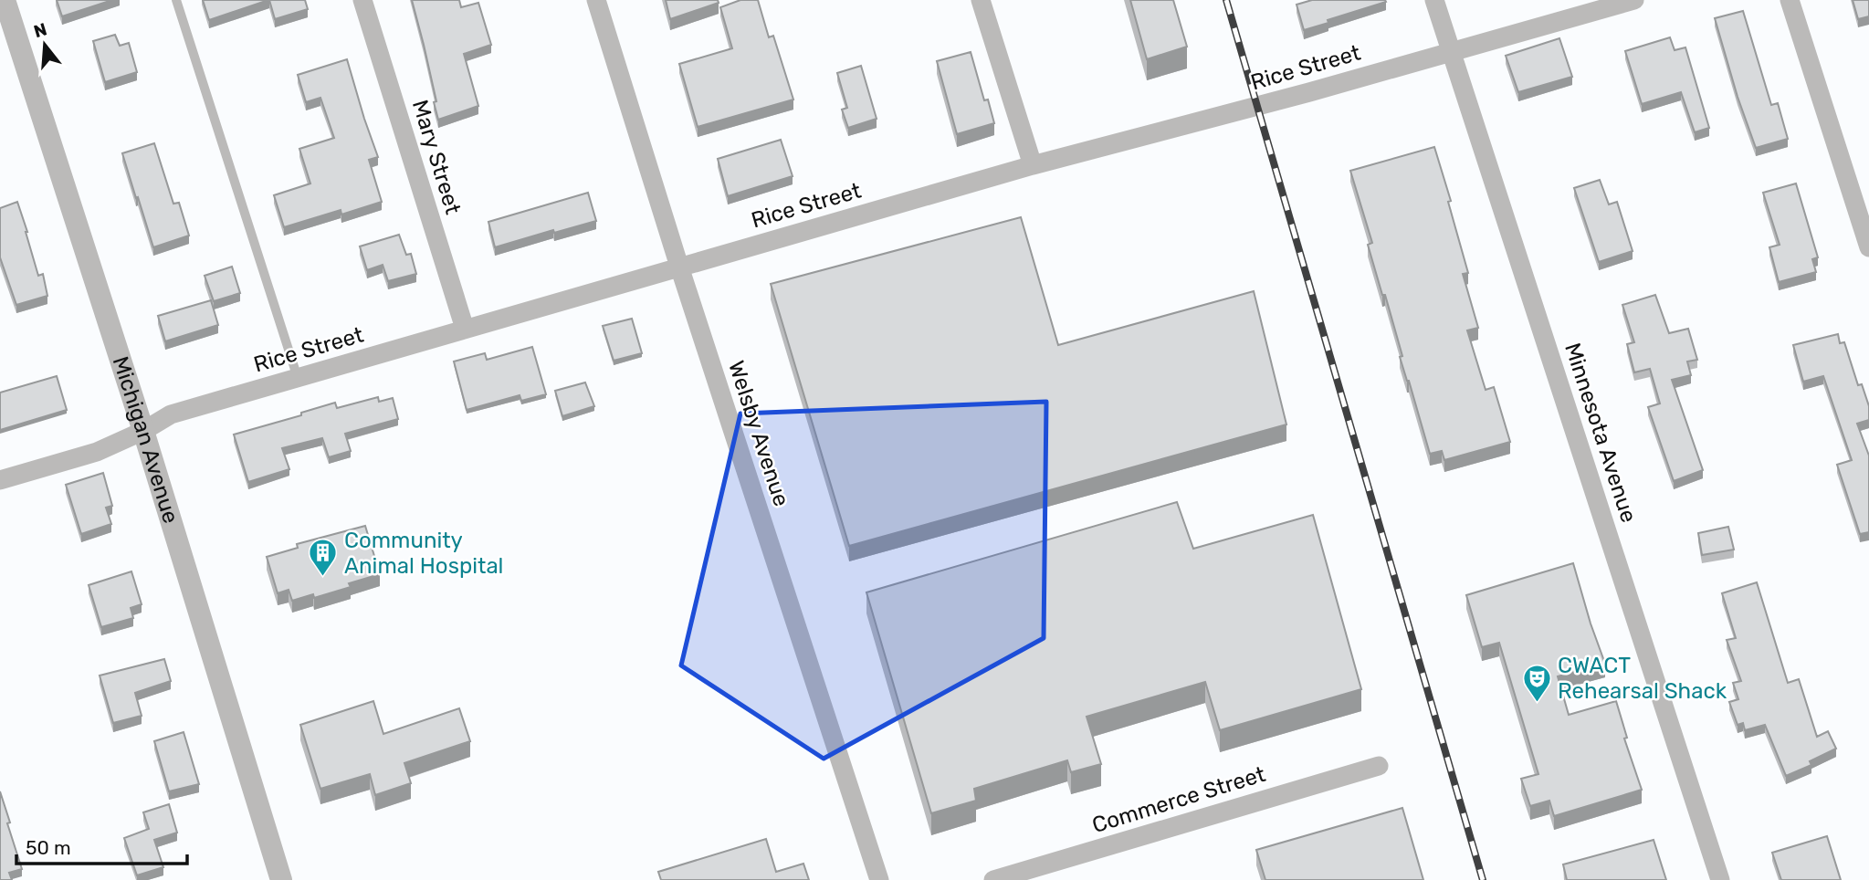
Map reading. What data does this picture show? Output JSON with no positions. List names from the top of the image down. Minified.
{"streets":{"street":["Rice Street","Mary Street","Minnesota Avenue","Welsby Avenue","Michigan Avenue","Commerce Street"]},"crossings":[["Rice Street","Mary Street"],["Rice Street","Minnesota Avenue"],["Rice Street","Welsby Avenue"],["Rice Street","Michigan Avenue"]],"places":{"building":["Community Animal Hospital"],"theatre":["CWACT Rehearsal Shack"]},"scale_bar":"50 m","north":"top"}
